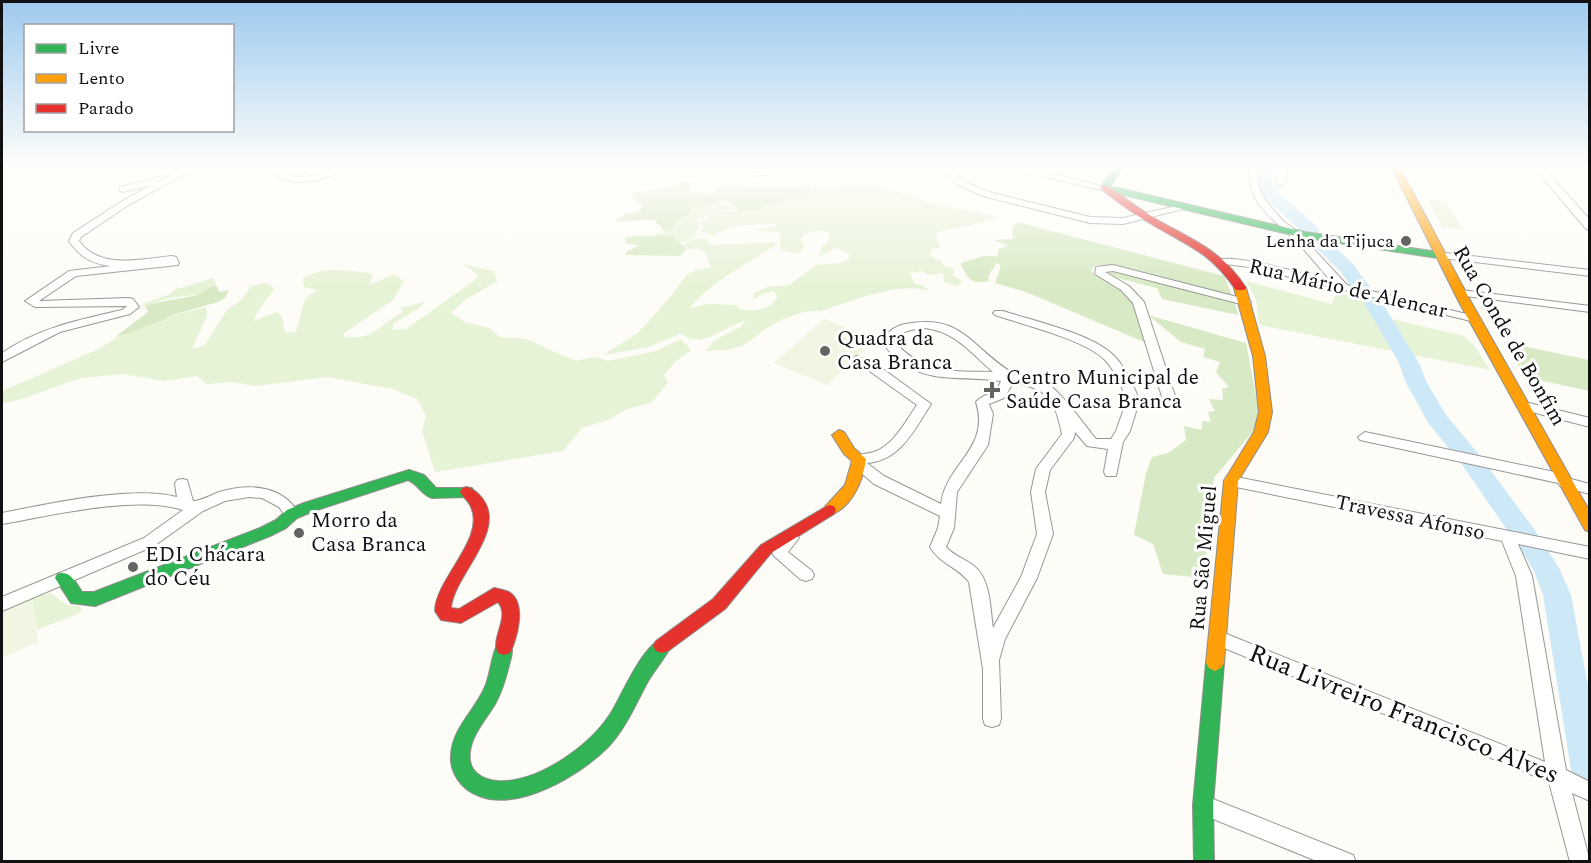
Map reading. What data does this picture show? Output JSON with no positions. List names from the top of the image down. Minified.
{"streets":{"street":["Rua Mário de Alencar","Rua Conde de Bonfim","Travessa Afonso","Rua São Miguel","Rua Livreiro Francisco Alves"]},"crossings":[["Rua Mário de Alencar","Rua Conde de Bonfim"],["Rua Mário de Alencar","Rua São Miguel"],["Travessa Afonso","Rua São Miguel"],["Rua São Miguel","Rua Livreiro Francisco Alves"]],"places":{"other":["Lenha da Tijuca","Quadra da Casa Branca","Morro da Casa Branca","EDI Chácara do Céu"],"health":["Centro Municipal de Saúde Casa Branca"]},"legend":["Livre","Lento","Parado"]}
